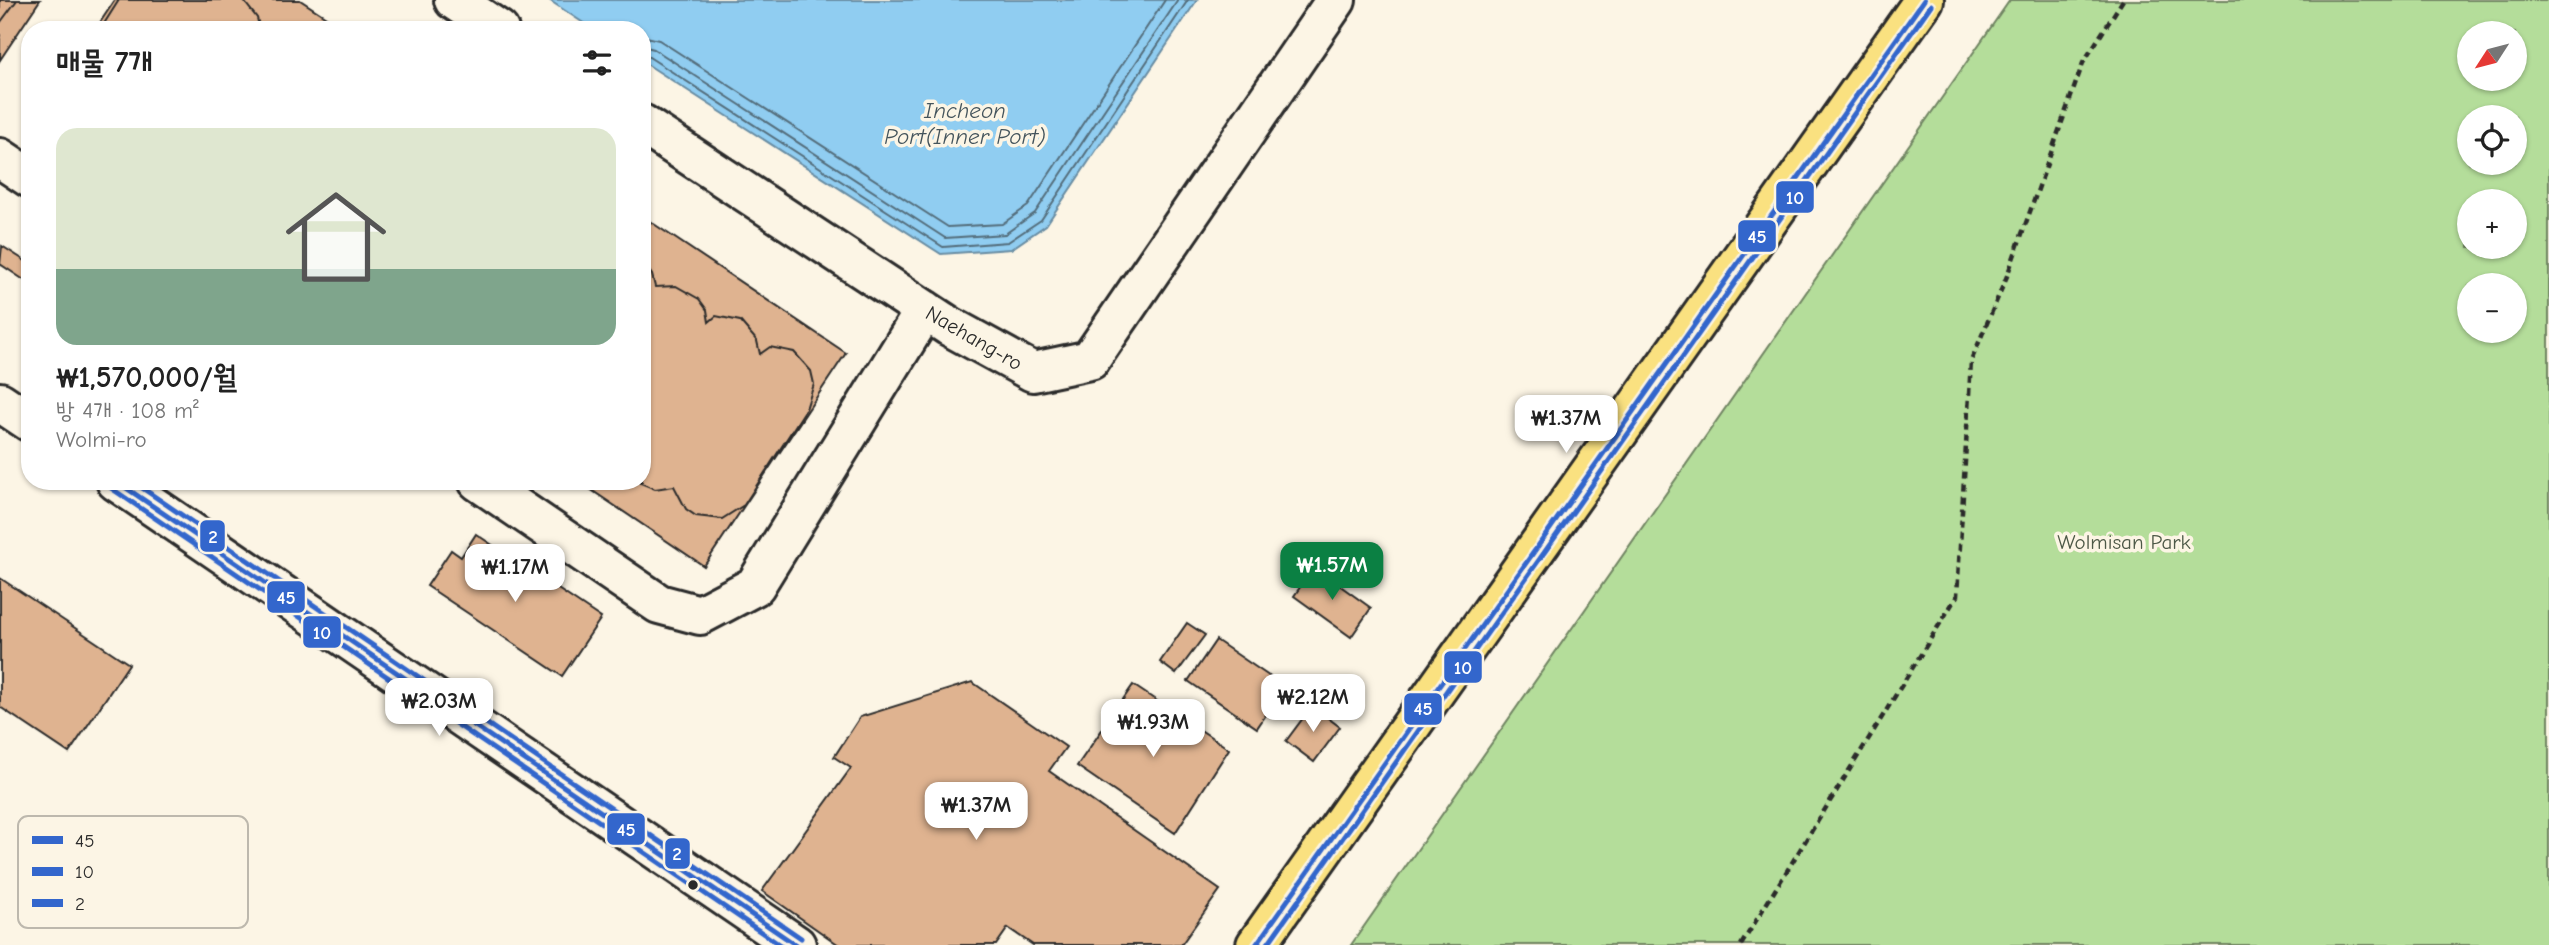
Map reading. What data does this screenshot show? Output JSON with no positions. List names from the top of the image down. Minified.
{"streets":{"street":["Naehang-ro"]},"water":["Incheon Port(Inner Port)"],"parks":["Wolmisan Park"],"lines":["transit line 45","transit line 10","transit line 2"],"legend":["45","10","2"],"north":"bottom left","page":{"map_buttons":["+","−"],"heading":"매물 7개","list":[{"name":"₩1,570,000/월","note":"방 4개 · 108 m² · Wolmi-ro"}],"price":["₩1.37M","₩1.57M","₩1.17M","₩2.12M","₩2.03M","₩1.93M","₩1.37M"]}}
